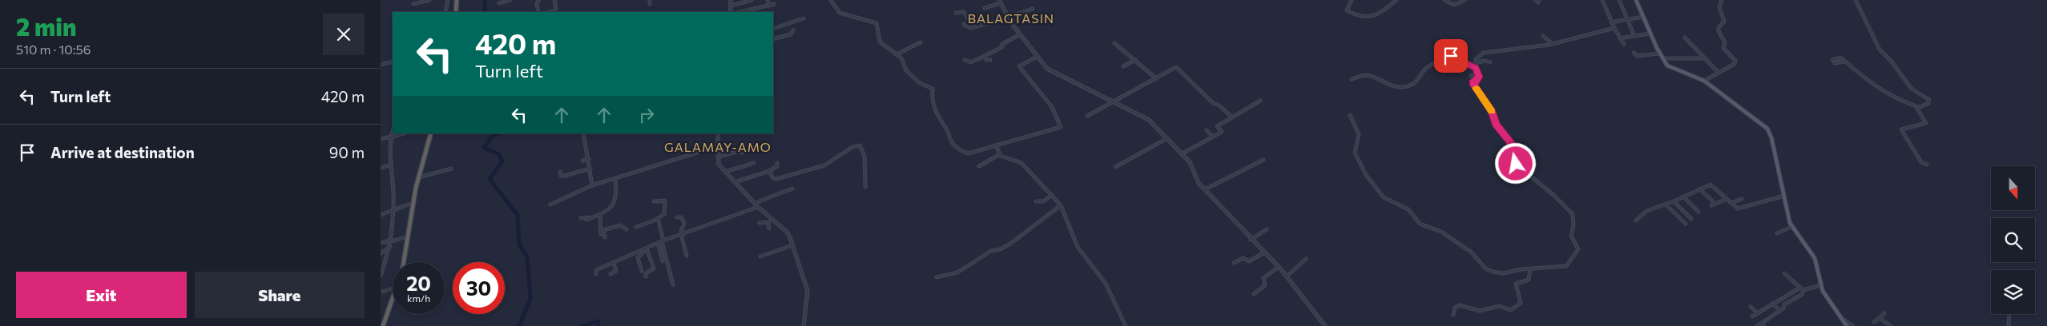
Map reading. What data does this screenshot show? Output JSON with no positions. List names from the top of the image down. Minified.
{"districts":["BALAGTASIN","GALAMAY-AMO"],"north":"bottom","page":{"heading":["2 min","510 m · 10:56"],"turn":["420 m","Turn left"],"list":[{"name":"Turn left","value":"420 m"},{"name":"Arrive at destination","value":"90 m"}],"speed":"20 km/h","limit":"30","buttons":["Exit","Share"]}}
